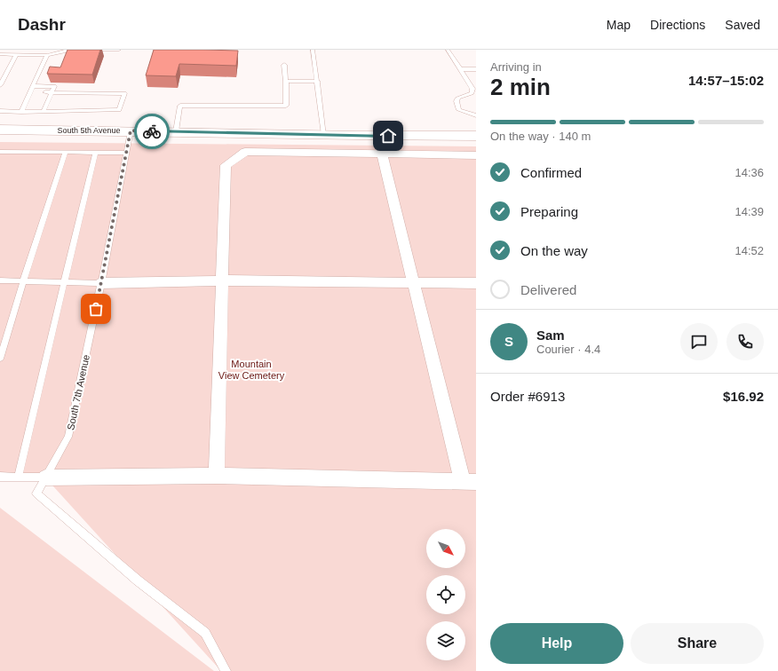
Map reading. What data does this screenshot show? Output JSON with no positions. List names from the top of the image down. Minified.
{"streets":{"main road":["South 5th Avenue"],"lane":["South 7th Avenue"]},"crossings":[["South 5th Avenue","South 7th Avenue"]],"parks":["Mountain View Cemetery"],"north":"bottom right","page":{"header":"Dashr","nav":["Map","Directions","Saved"],"heading":["2 min","Arriving in","14:57–15:02"],"panel":["Sam","Courier · 4.4","Order #6913","$16.92"],"bar":"On the way · 140 m","list":[["Confirmed","14:36"],["Preparing","14:39"],["On the way","14:52"],"Delivered"],"round":"S","buttons":["Help","Share"]}}
